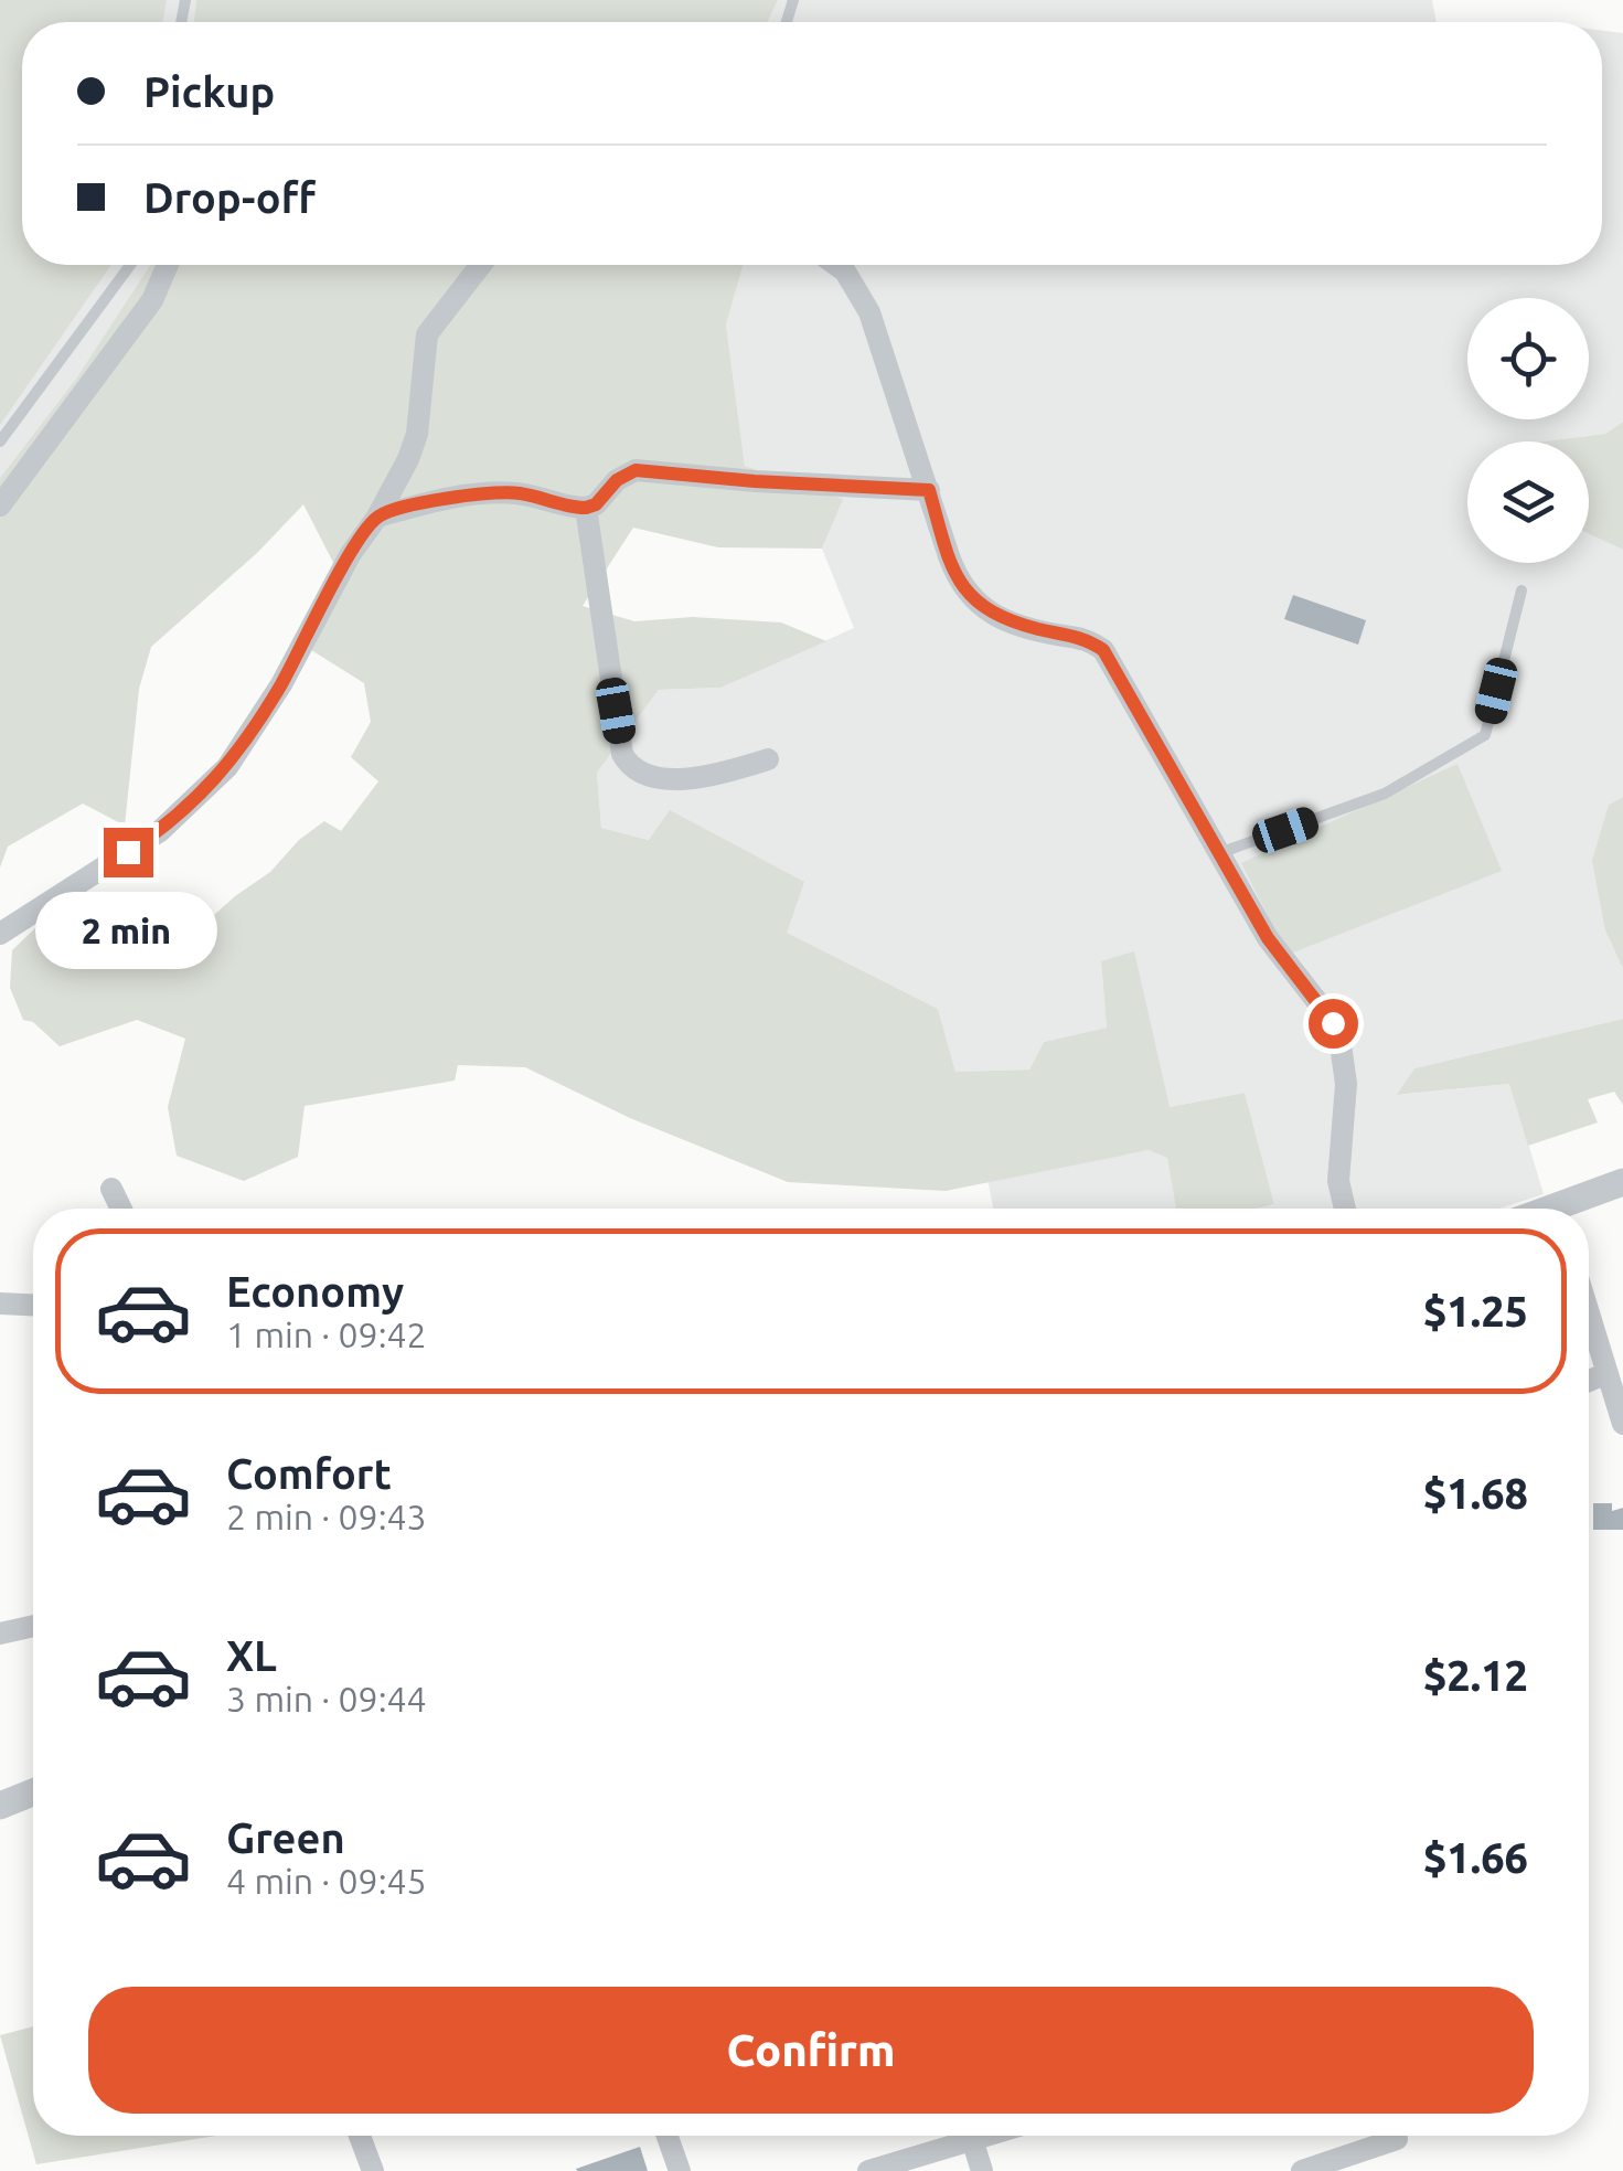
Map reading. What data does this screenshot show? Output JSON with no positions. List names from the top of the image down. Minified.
{"page":{"banner":["Pickup","Drop-off"],"bubble":"2 min","list":[{"name":"Economy","note":"1 min · 09:42","value":"$1.25"},{"name":"Comfort","note":"2 min · 09:43","value":"$1.68"},{"name":"XL","note":"3 min · 09:44","value":"$2.12"},{"name":"Green","note":"4 min · 09:45","value":"$1.66"}],"buttons":"Confirm"}}
